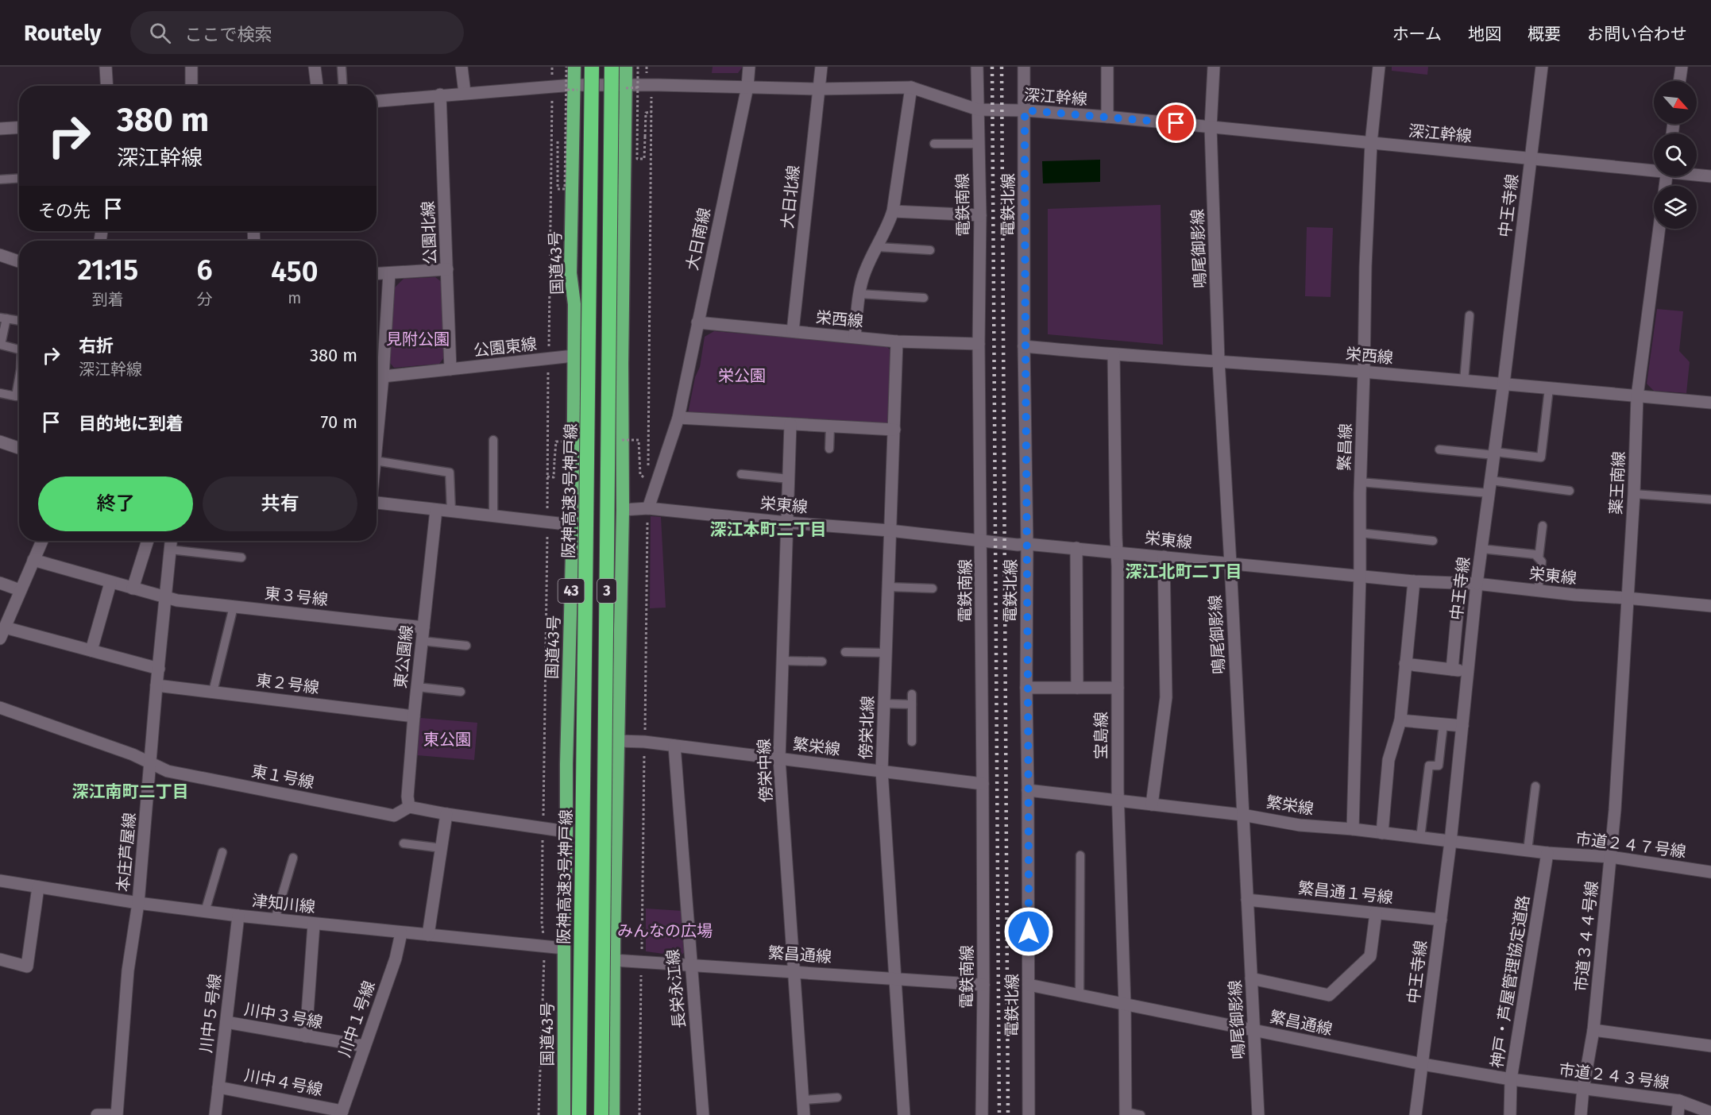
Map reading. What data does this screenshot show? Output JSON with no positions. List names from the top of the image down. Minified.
{"streets":{"highway":["国道43号","阪神高速3号神戸線","43","3"],"street":["深江幹線","大日北線","電鉄南線","電鉄北線","中王寺線","公園北線","大日南線","鳴尾御影線","栄西線","公園東線","繁昌線","薬王南線","栄東線","東３号線","東公園線","東２号線","傍栄北線","宝島線","繁栄線","傍栄中線","東１号線","市道２４７号線","本庄芦屋線","繁昌通１号線","津知川線","市道３４４号線","繁昌通線","神戸・芦屋管理協定道路","長栄永江線","川中５号線","川中３号線","川中１号線","市道２４３号線","川中４号線"]},"crossings":[["深江幹線","大日北線"],["深江幹線","電鉄南線"],["深江幹線","電鉄北線"],["深江幹線","中王寺線"],["深江幹線","公園北線"],["深江幹線","大日南線"],["深江幹線","鳴尾御影線"],["深江幹線","国道43号"],["深江幹線","繁昌線"],["大日北線","栄西線"],["電鉄南線","栄西線"],["電鉄南線","栄東線"],["電鉄南線","繁栄線"],["電鉄南線","繁昌通線"],["電鉄北線","栄西線"],["電鉄北線","栄東線"],["電鉄北線","繁栄線"],["電鉄北線","繁昌通線"],["中王寺線","栄西線"],["中王寺線","栄東線"],["中王寺線","繁栄線"],["中王寺線","繁昌通１号線"],["中王寺線","繁昌通線"],["公園北線","公園東線"],["大日南線","栄西線"],["大日南線","栄東線"],["鳴尾御影線","栄西線"],["鳴尾御影線","栄東線"],["鳴尾御影線","繁栄線"],["鳴尾御影線","繁昌通１号線"],["鳴尾御影線","繁昌通線"],["国道43号","公園東線"],["国道43号","津知川線"],["栄西線","繁昌線"],["栄西線","薬王南線"],["栄西線","傍栄北線"],["栄西線","宝島線"],["繁昌線","栄東線"],["繁昌線","繁栄線"],["薬王南線","栄東線"],["薬王南線","市道３４４号線"],["栄東線","傍栄北線"],["栄東線","宝島線"],["栄東線","傍栄中線"],["東３号線","東公園線"],["東３号線","本庄芦屋線"],["東公園線","東２号線"],["東公園線","東１号線"],["東２号線","本庄芦屋線"],["傍栄北線","繁栄線"],["傍栄北線","繁昌通線"],["宝島線","繁栄線"],["宝島線","繁昌通線"],["繁栄線","傍栄中線"],["繁栄線","市道２４７号線"],["繁栄線","神戸・芦屋管理協定道路"],["繁栄線","長栄永江線"],["傍栄中線","繁昌通線"],["東１号線","本庄芦屋線"],["市道２４７号線","市道３４４号線"],["市道２４７号線","神戸・芦屋管理協定道路"],["本庄芦屋線","津知川線"],["津知川線","川中５号線"],["津知川線","川中１号線"],["市道３４４号線","市道２４３号線"],["繁昌通線","神戸・芦屋管理協定道路"],["繁昌通線","長栄永江線"],["繁昌通線","市道２４３号線"],["神戸・芦屋管理協定道路","市道２４３号線"],["川中５号線","川中３号線"],["川中５号線","川中４号線"],["川中３号線","川中１号線"],["川中１号線","川中４号線"]],"districts":["深江本町二丁目","深江北町二丁目","深江南町二丁目"],"parks":["見附公園","栄公園","東公園","みんなの広場"],"north":"bottom right","page":{"header":"Routely","search":"ここで検索","nav":["ホーム","地図","概要","お問い合わせ"],"turn":["380 m","深江幹線"],"then":"その先","eta":["21:15","到着","6","分","450","m"],"list":[{"name":"右折","note":"深江幹線","value":"380 m"},{"name":"目的地に到着","value":"70 m"}],"buttons":["終了","共有"]}}
